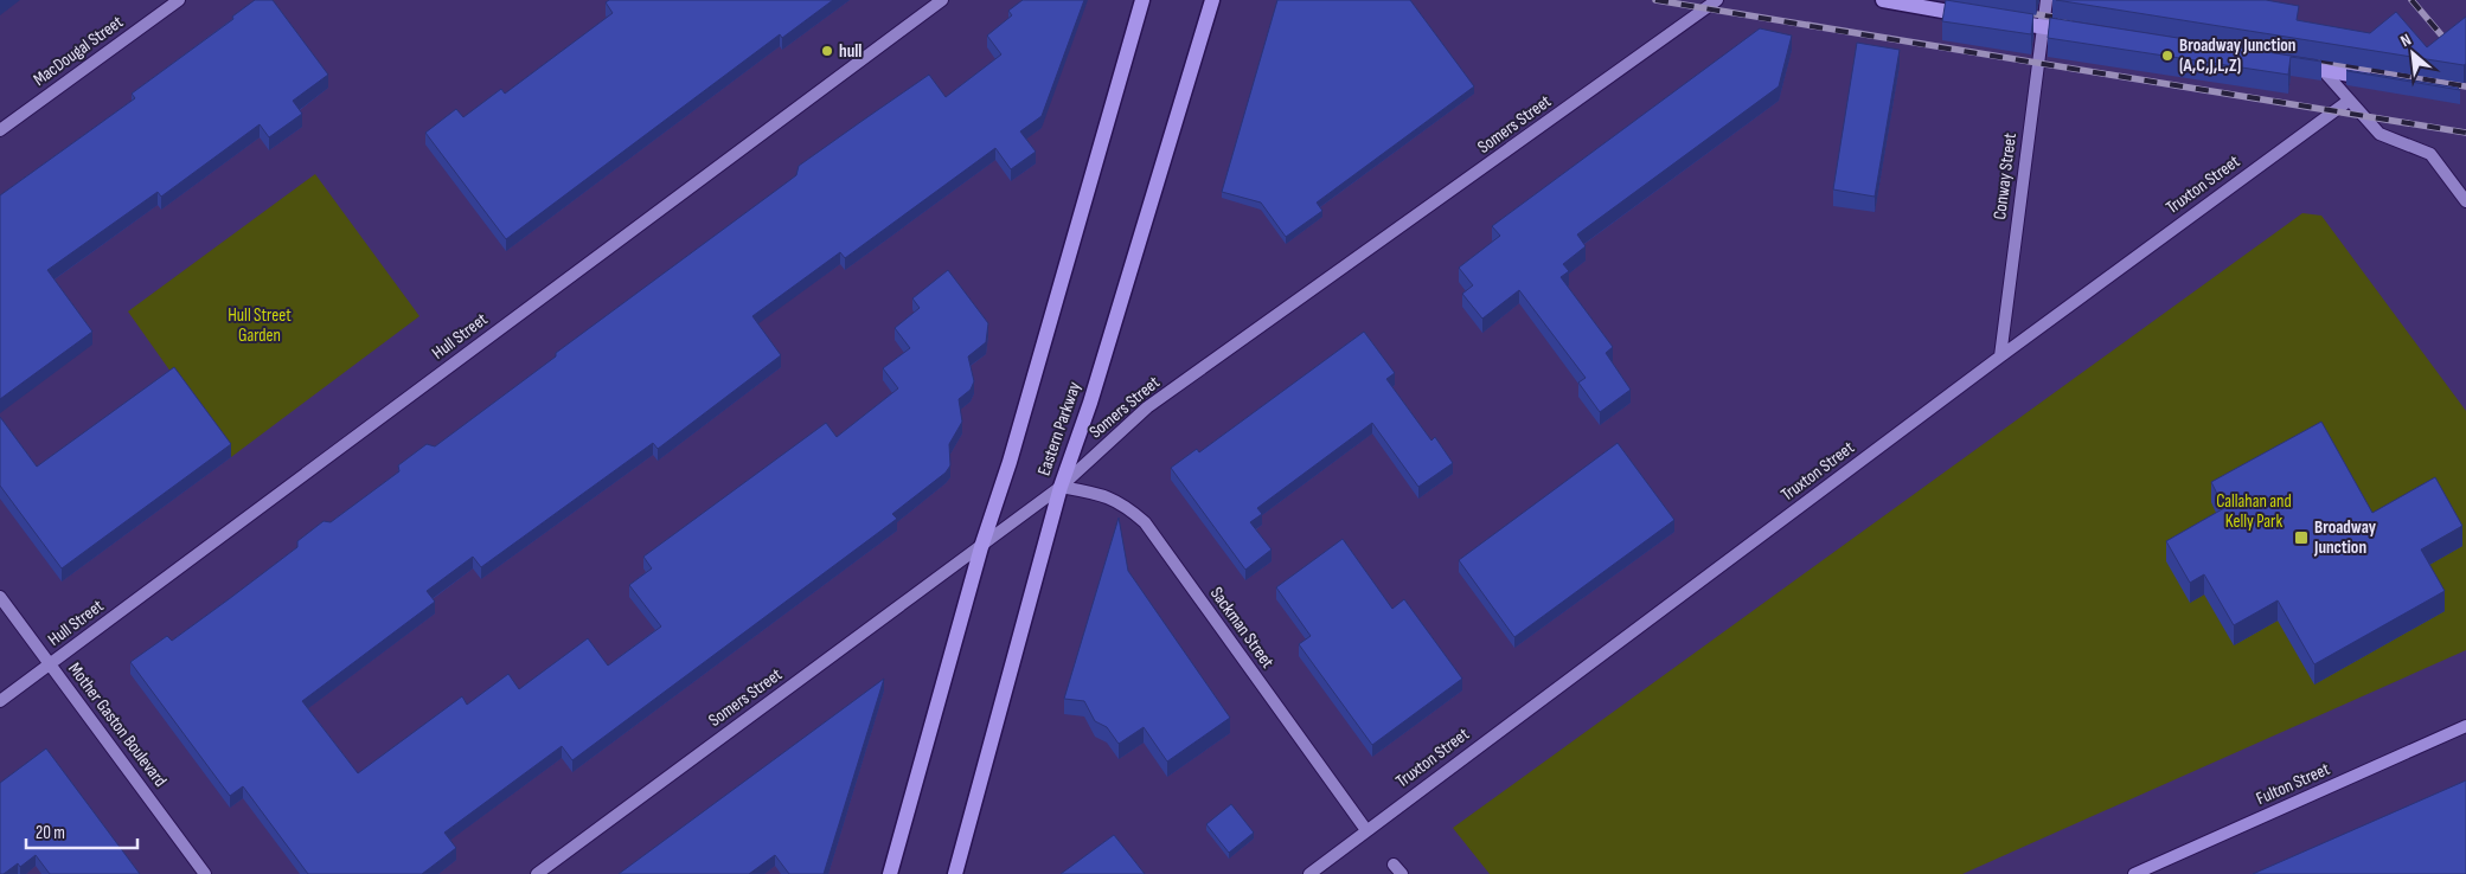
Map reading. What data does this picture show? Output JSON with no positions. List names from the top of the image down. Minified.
{"streets":{"main road":["Eastern Parkway","Fulton Street"],"street":["MacDougal Street","Somers Street","Conway Street","Truxton Street","Hull Street","Sackman Street","Mother Gaston Boulevard"]},"crossings":[["Somers Street","Eastern Parkway"],["Somers Street","Sackman Street"],["Conway Street","Truxton Street"],["Truxton Street","Sackman Street"],["Hull Street","Mother Gaston Boulevard"],["Eastern Parkway","Sackman Street"]],"parks":["Hull Street Garden","Callahan and Kelly Park"],"places":{"other":["hull","Broadway Junction (A,C,J,L,Z)"],"transit":["Broadway Junction"]},"scale_bar":"20 m","north":"top left"}
